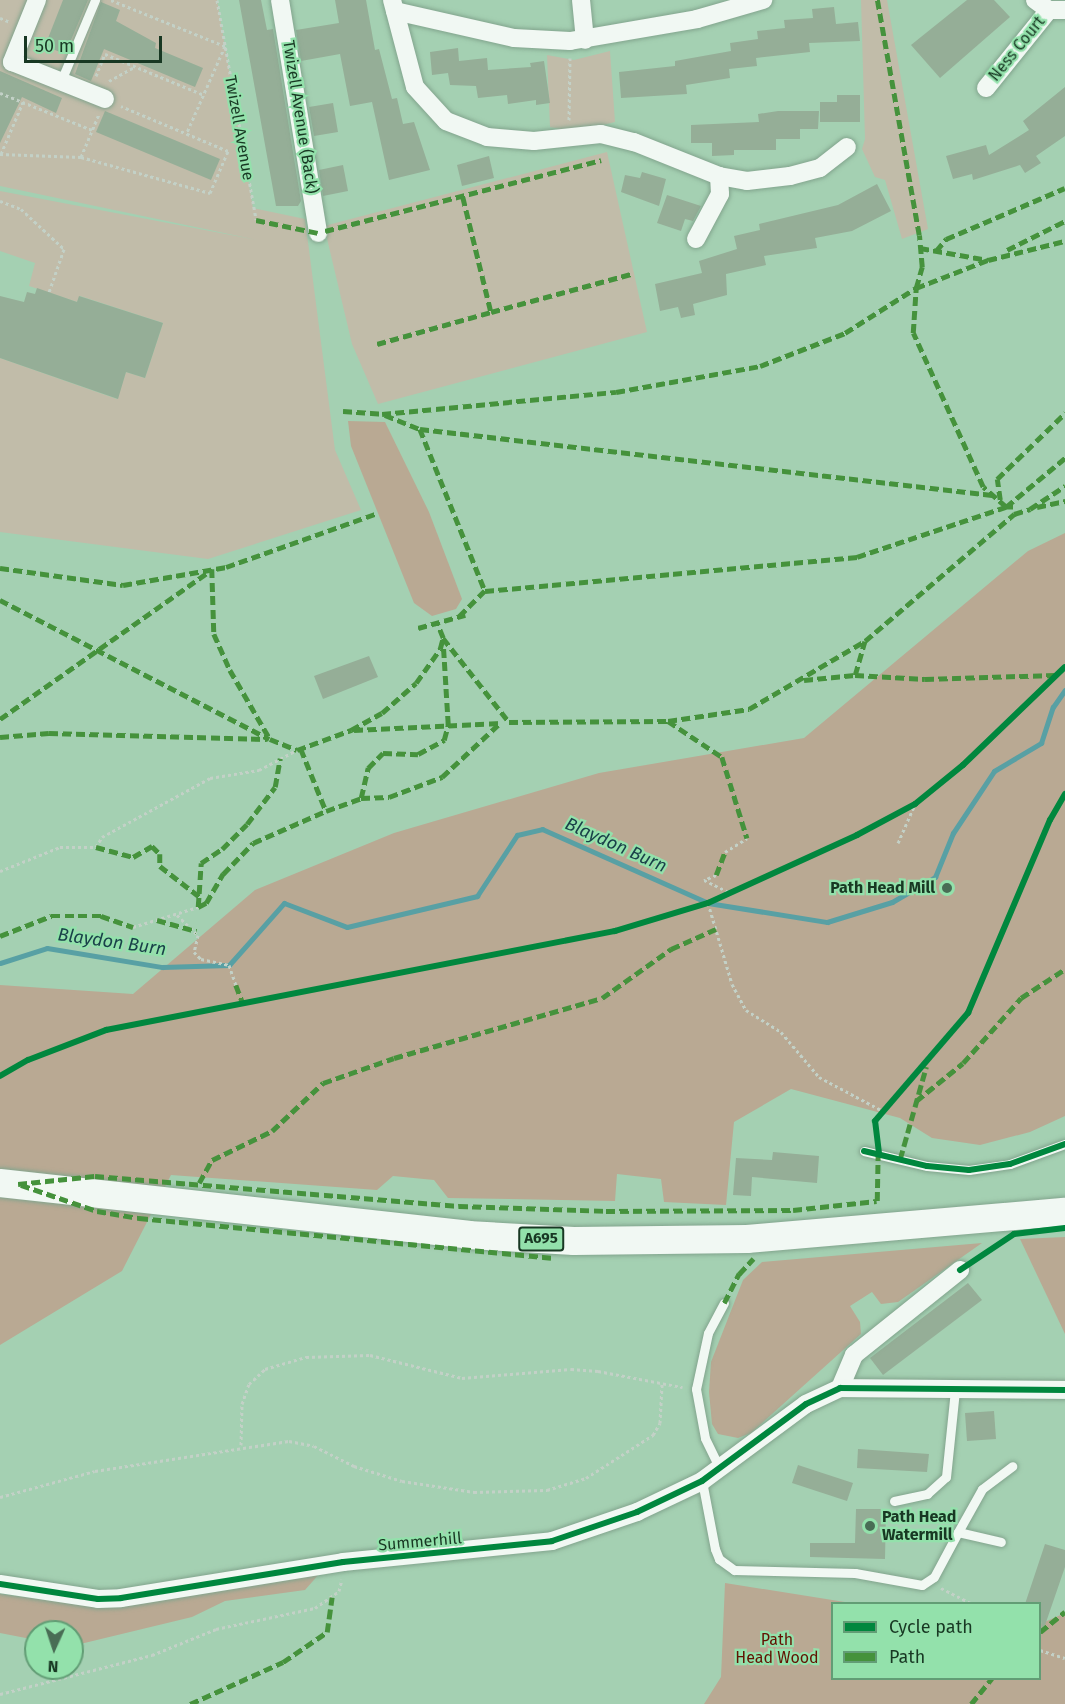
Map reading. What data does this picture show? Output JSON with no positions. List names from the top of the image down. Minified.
{"streets":{"main road":["A695"],"street":["Ness Court","Twizell Avenue (Back)","Summerhill"],"path":["Twizell Avenue"]},"water":["Blaydon Burn"],"parks":["Path Head Wood"],"places":["Path Head Mill","Path Head Watermill"],"legend":["Cycle path","Path"],"scale_bar":"50 m","north":"bottom"}
